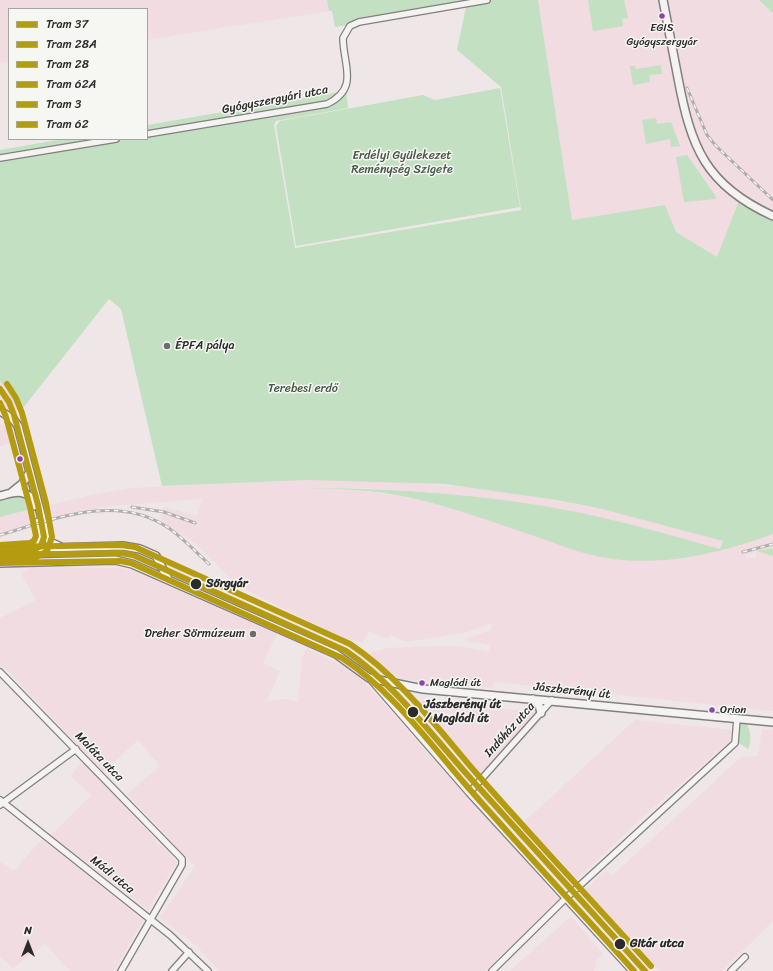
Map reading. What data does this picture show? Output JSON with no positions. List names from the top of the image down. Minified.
{"streets":{"main road":["Jászberényi út"],"street":["Gyógyszergyári utca","Indóház utca","Maláta utca","Mádi utca"]},"crossings":[["Jászberényi út","Indóház utca"],["Maláta utca","Mádi utca"]],"parks":["Erdélyi Gyülekezet Reménység Szigete","Terebesi erdő"],"places":["EGIS Gyógyszergyár","ÉPFA pálya","Sörgyár","Dreher Sörmúzeum","Maglódi út","Orion","Jászberényi út / Maglódi út","Gitár utca"],"lines":["tram line 62","tram line 62A","tram line 3","tram line 28","tram line 37","tram line 28A"],"legend":["Tram 37","Tram 28A","Tram 28","Tram 62A","Tram 3","Tram 62"],"north":"top"}
